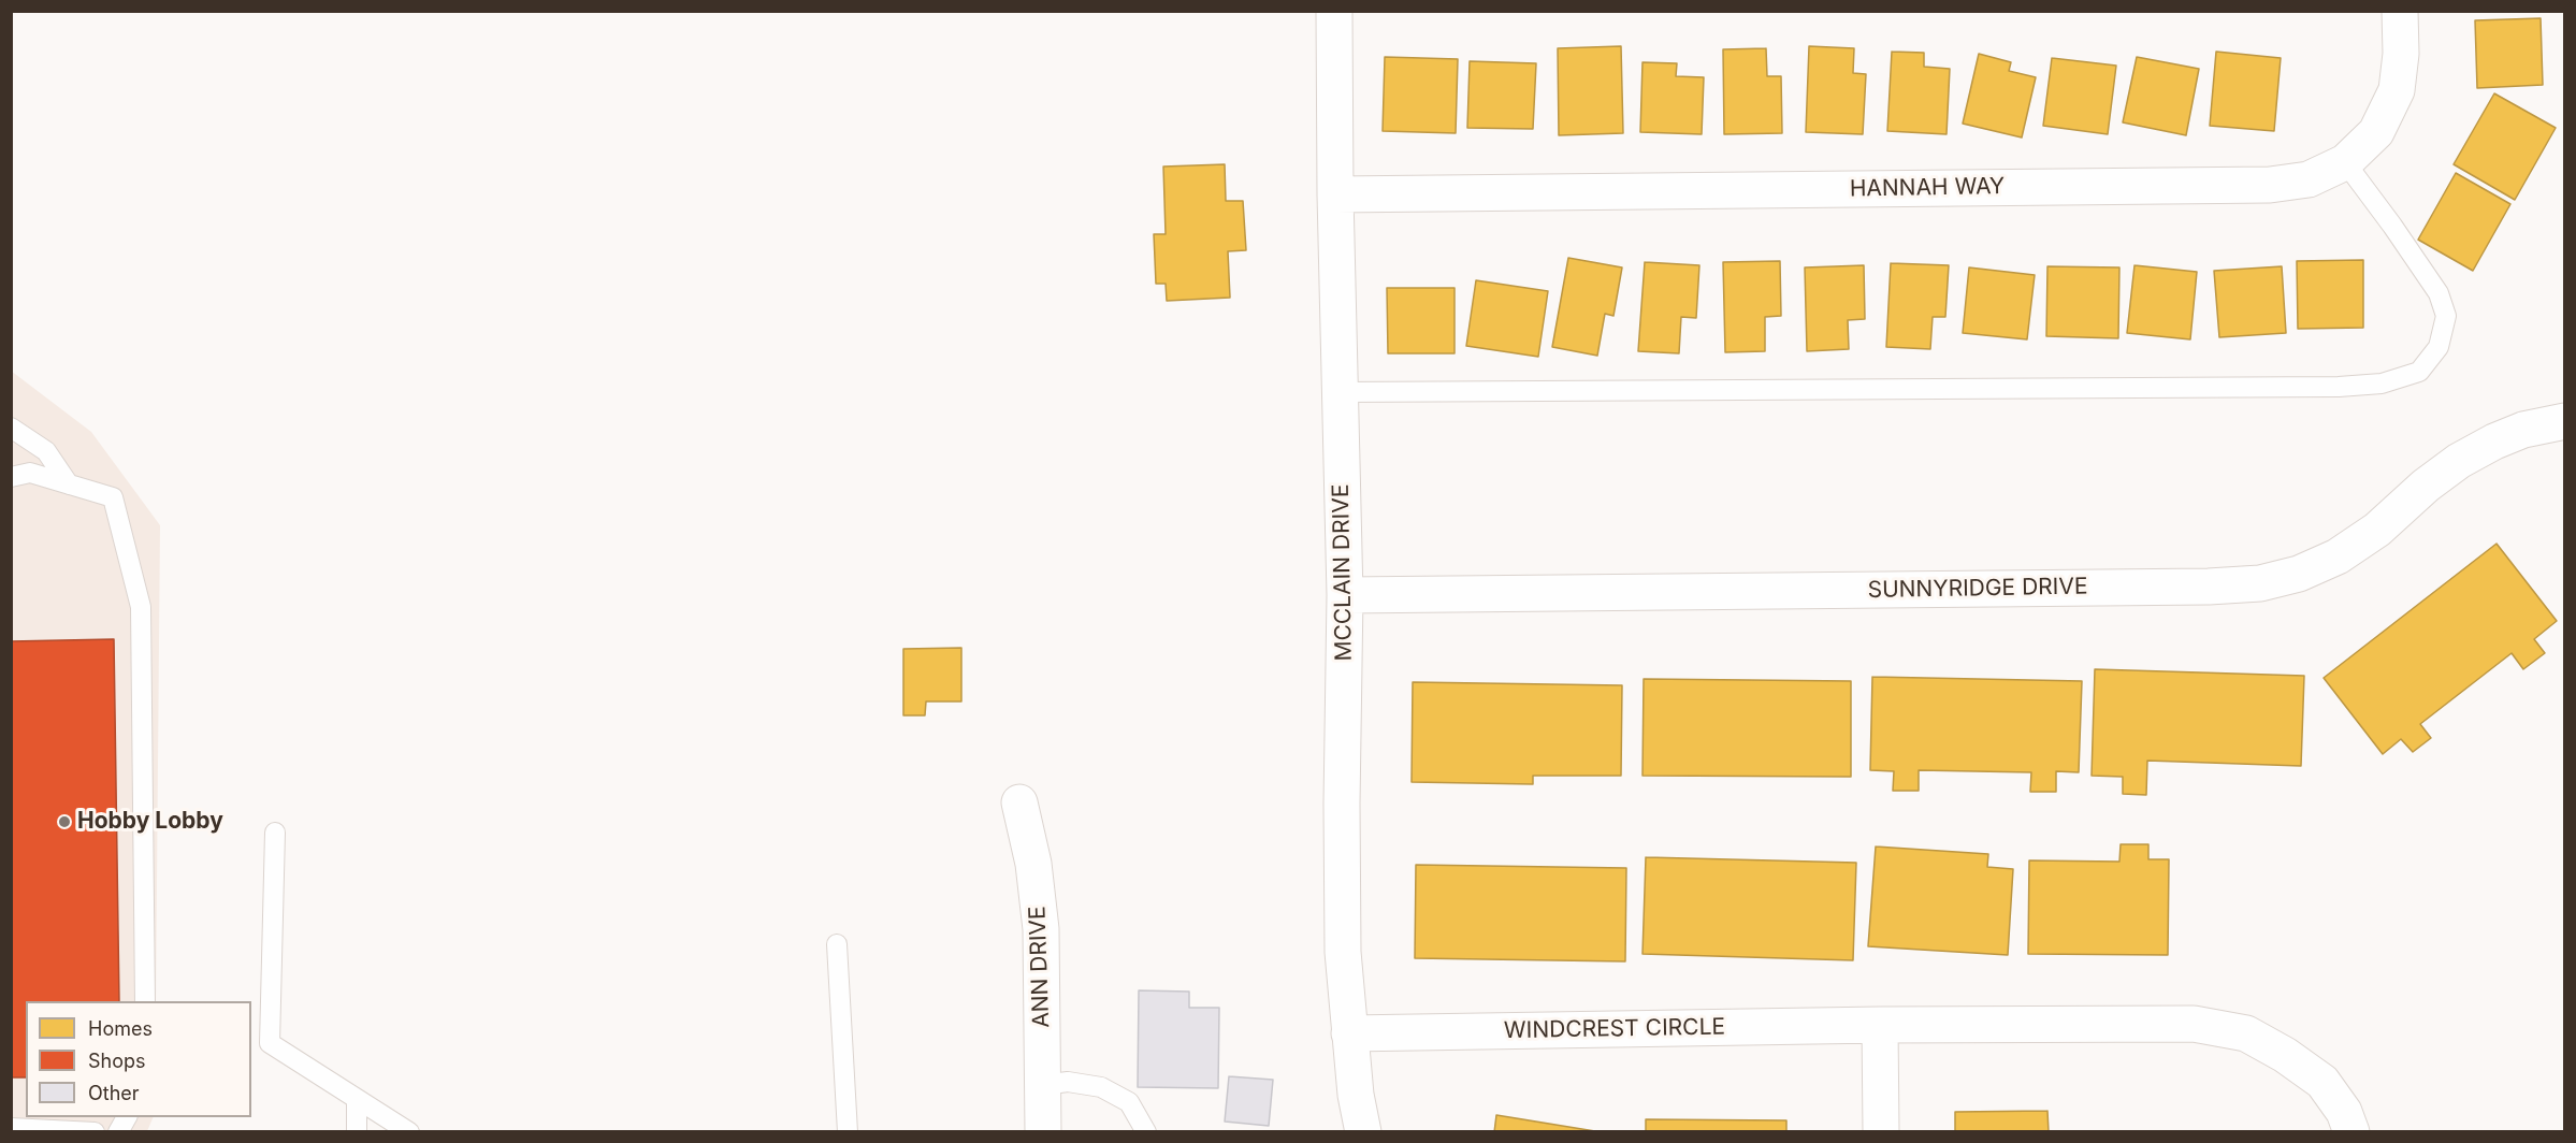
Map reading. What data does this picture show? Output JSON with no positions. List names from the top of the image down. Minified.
{"streets":{"street":["HANNAH WAY","MCCLAIN DRIVE","SUNNYRIDGE DRIVE","ANN DRIVE","WINDCREST CIRCLE"]},"crossings":[["HANNAH WAY","MCCLAIN DRIVE"],["MCCLAIN DRIVE","SUNNYRIDGE DRIVE"],["MCCLAIN DRIVE","WINDCREST CIRCLE"]],"places":["Hobby Lobby"],"legend":["Homes","Shops","Other"]}
